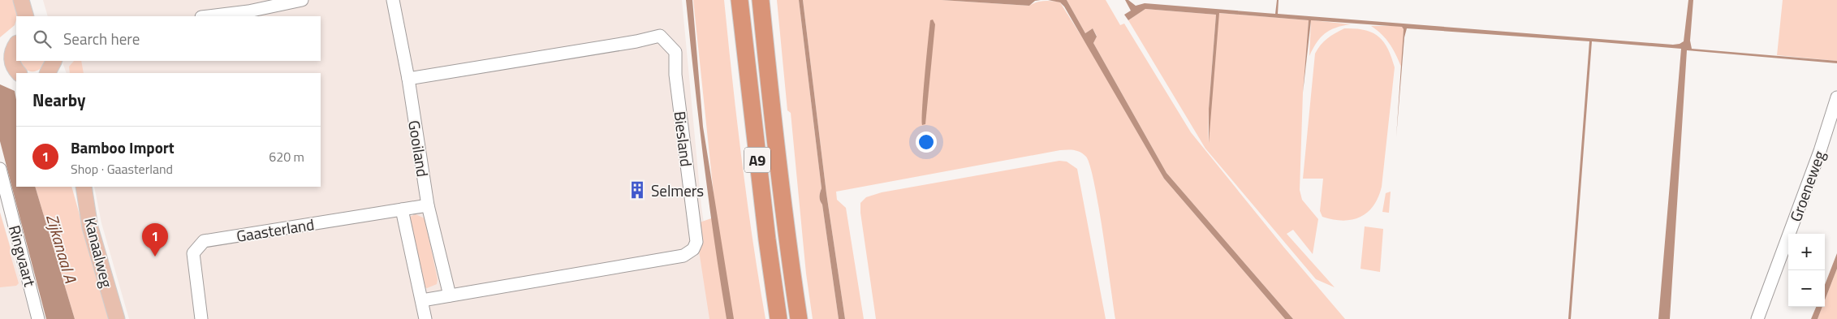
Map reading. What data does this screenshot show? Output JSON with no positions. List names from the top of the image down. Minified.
{"streets":{"highway":["A9"],"main road":["Kanaalweg"],"street":["Biesland","Gooiland","Groeneweg","Gaasterland","Ringvaart"]},"crossings":[["Biesland","Gooiland"],["Gooiland","Gaasterland"]],"water":["Zijkanaal A"],"places":{"building":["Selmers"]},"page":{"search":"Search here","heading":"Nearby","list":[{"mark":"1","name":"Bamboo Import","note":"Shop · Gaasterland","value":"620 m"}],"pins":"1","map_buttons":["+","−"]}}
